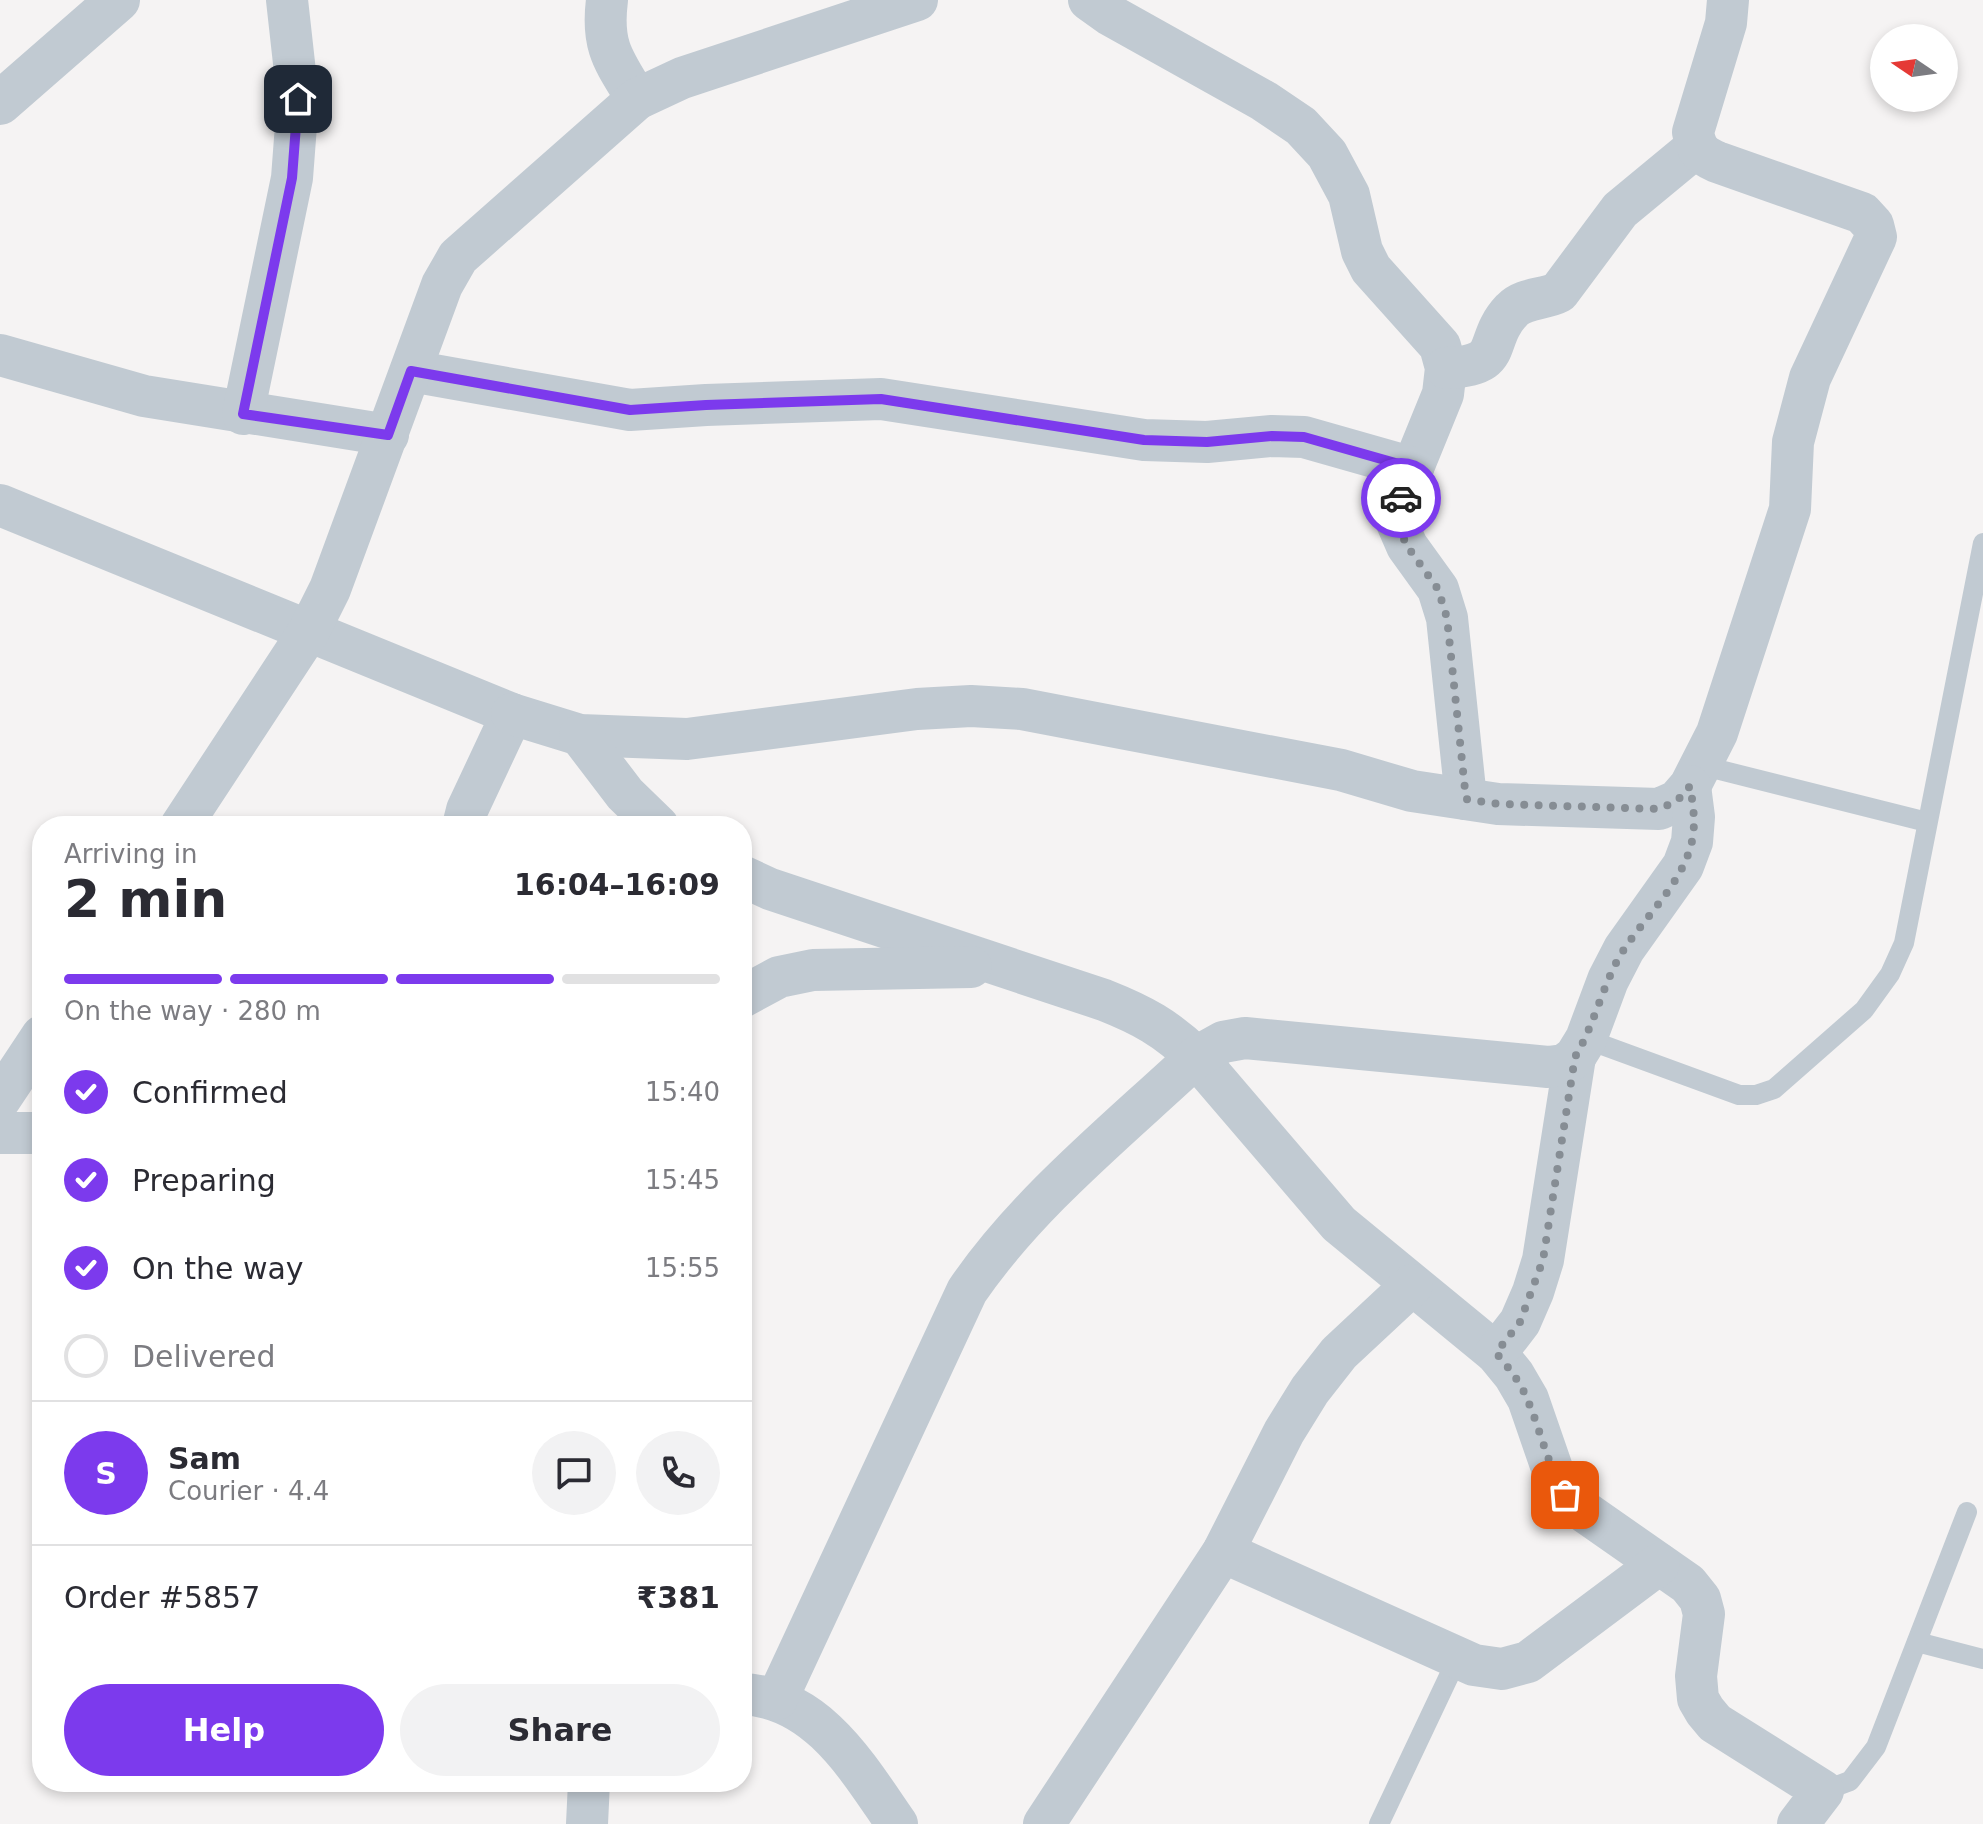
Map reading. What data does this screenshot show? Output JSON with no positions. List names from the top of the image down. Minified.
{"north":"left","page":{"heading":["2 min","Arriving in","16:04–16:09"],"panel":["Sam","Courier · 4.4","Order #5857","₹381"],"bar":"On the way · 280 m","list":[["Confirmed","15:40"],["Preparing","15:45"],["On the way","15:55"],"Delivered"],"round":"S","buttons":["Help","Share"]}}
